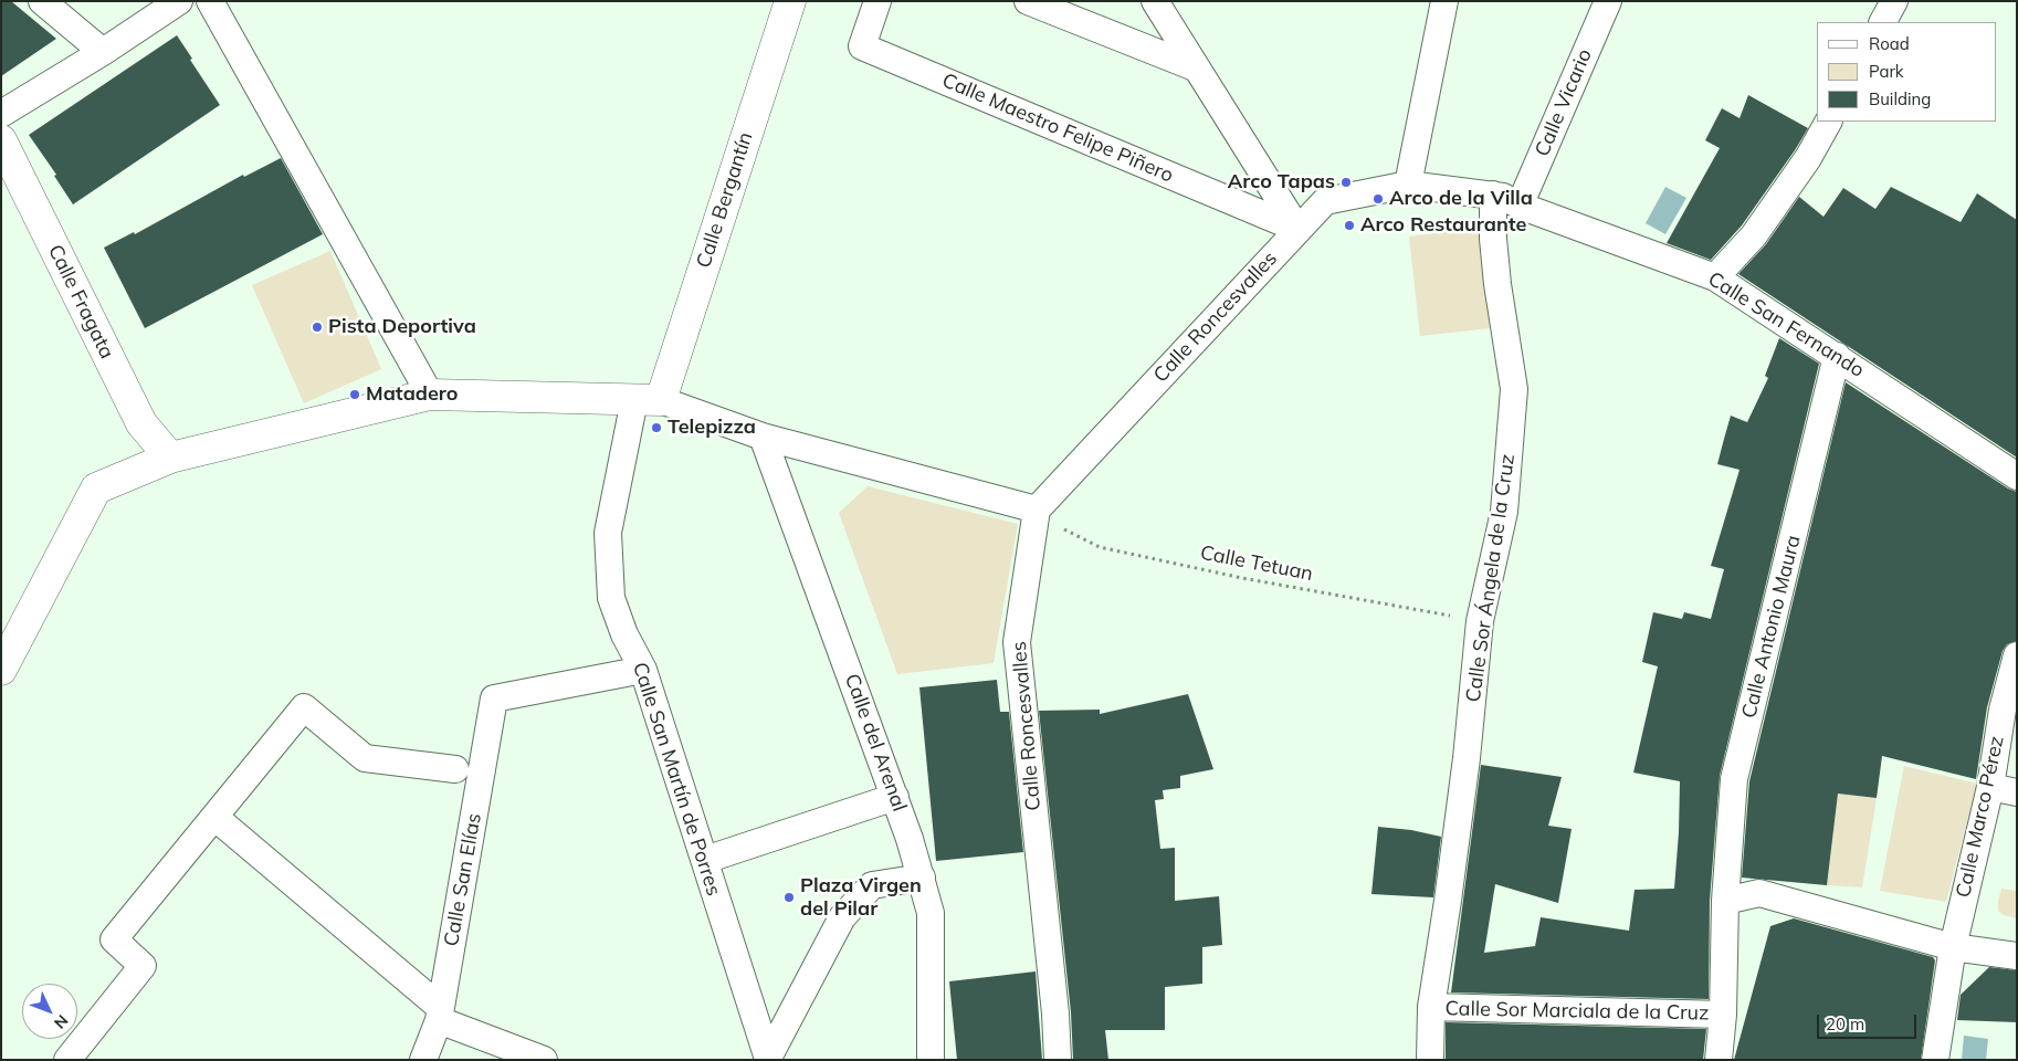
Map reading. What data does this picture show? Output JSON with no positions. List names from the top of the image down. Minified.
{"streets":{"street":["Calle Vicario","Calle Maestro Felipe Piñero","Calle Bergantín","Calle Fragata","Calle Roncesvalles","Calle San Fernando","Calle Sor Ángela de la Cruz","Calle Antonio Maura","Calle del Arenal","Calle San Martín de Porres","Calle Marco Pérez","Calle San Elías","Calle Sor Marciala de la Cruz"],"path":["Calle Tetuan"]},"crossings":[["Calle Vicario","Calle San Fernando"],["Calle Maestro Felipe Piñero","Calle Roncesvalles"],["Calle Bergantín","Calle San Martín de Porres"],["Calle Roncesvalles","Calle San Fernando"],["Calle Roncesvalles","Calle Tetuan"],["Calle San Fernando","Calle Sor Ángela de la Cruz"],["Calle San Fernando","Calle Antonio Maura"],["Calle Tetuan","Calle Sor Ángela de la Cruz"],["Calle Sor Ángela de la Cruz","Calle Sor Marciala de la Cruz"],["Calle Antonio Maura","Calle Sor Marciala de la Cruz"],["Calle San Martín de Porres","Calle San Elías"]],"places":["Arco Tapas","Arco de la Villa","Arco Restaurante","Pista Deportiva","Matadero","Telepizza","Plaza Virgen del Pilar"],"legend":["Road","Park","Building"],"scale_bar":"20 m","north":"bottom right"}
